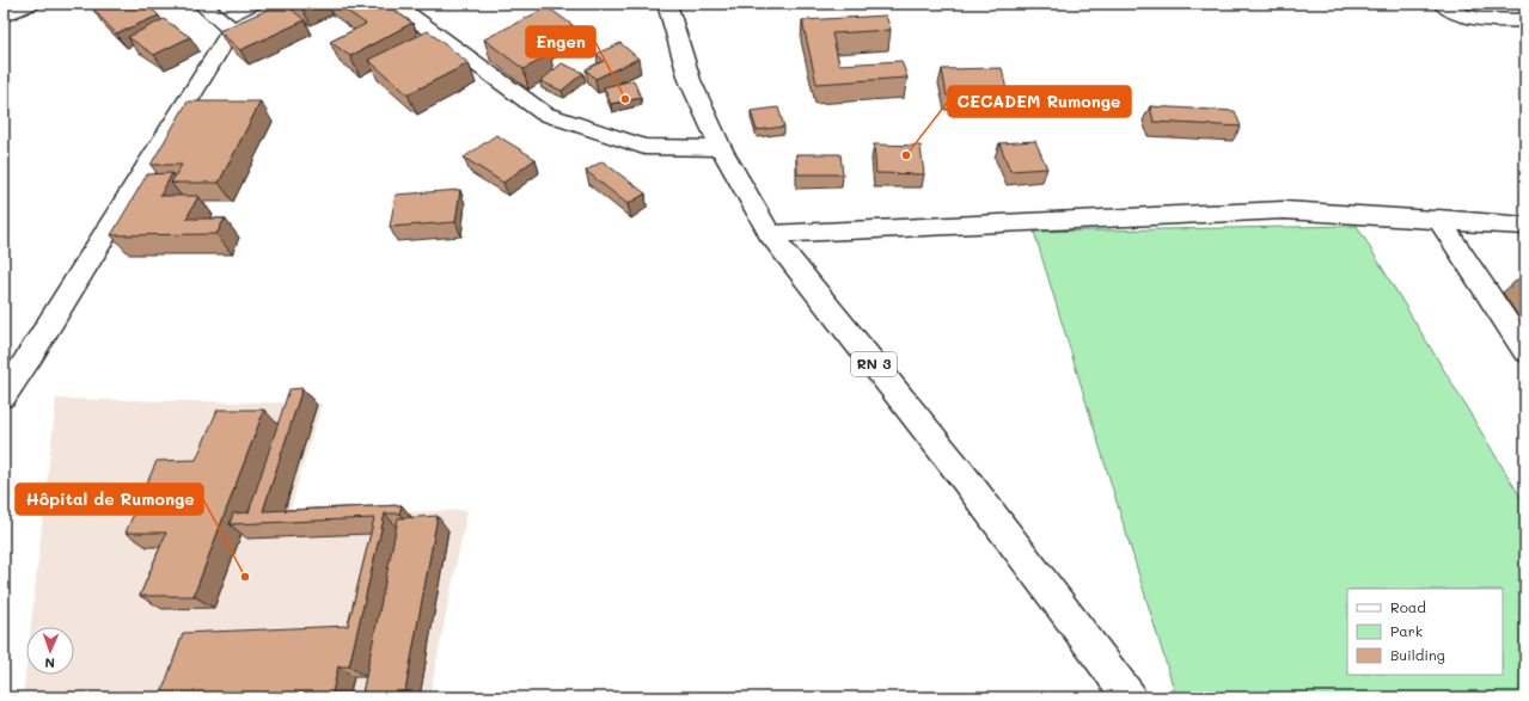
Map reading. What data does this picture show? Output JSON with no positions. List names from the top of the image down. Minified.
{"streets":{"main road":["RN 3"]},"places":["Engen","CECADEM Rumonge","Hôpital de Rumonge"],"legend":["Road","Park","Building"],"north":"bottom"}
